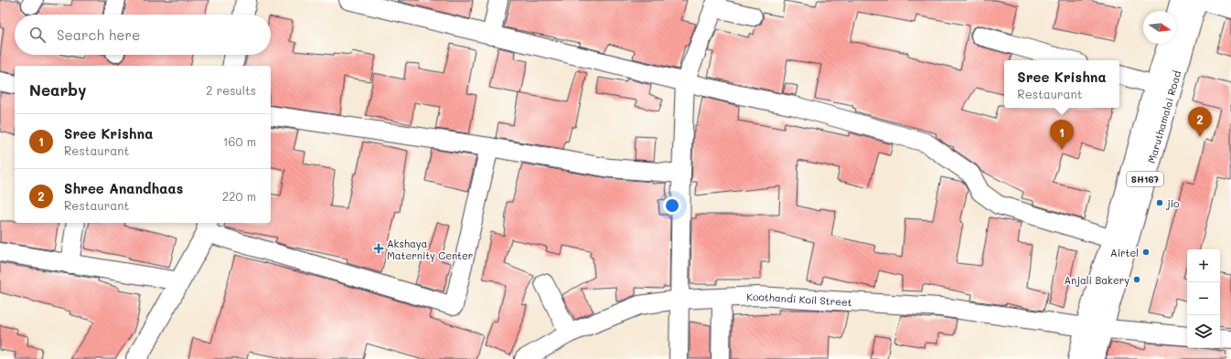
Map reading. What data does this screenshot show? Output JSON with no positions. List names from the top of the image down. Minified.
{"streets":{"main road":["Maruthamalai Road","SH167"],"street":["Koothandi Koil Street"]},"crossings":[["Maruthamalai Road","Koothandi Koil Street"]],"places":{"other":["jio","Airtel","Anjali Bakery"],"health":["Akshaya Maternity Center"]},"north":"right","page":{"search":"Search here","popup":["Sree Krishna","Restaurant"],"heading":["Nearby","2 results"],"pins":["2","1"],"list":[{"mark":"1","name":"Sree Krishna","note":"Restaurant","value":"160 m"},{"mark":"2","name":"Shree Anandhaas","note":"Restaurant","value":"220 m"}],"map_buttons":["+","−"]}}
